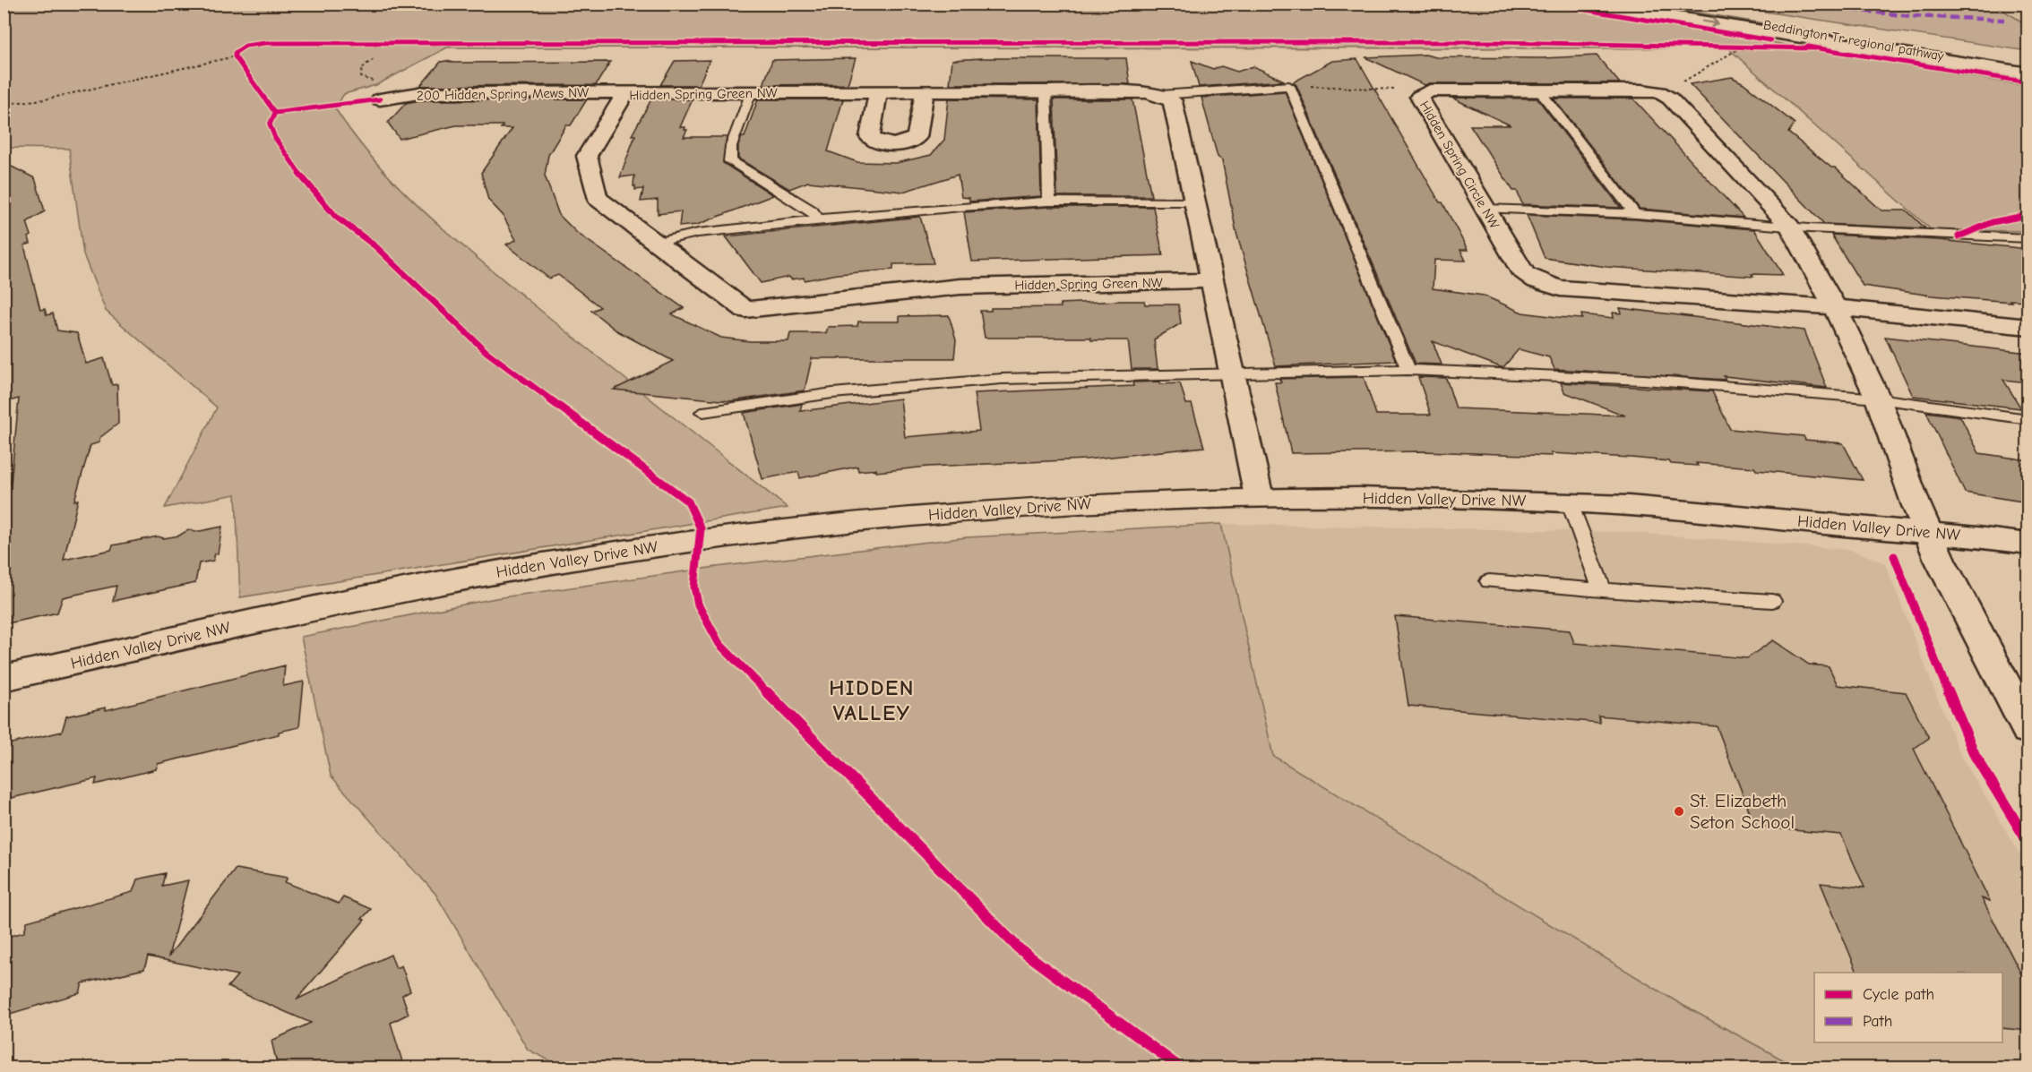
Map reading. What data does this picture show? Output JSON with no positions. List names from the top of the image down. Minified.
{"streets":{"street":["200 Hidden Spring Mews NW","Hidden Spring Green NW","Hidden Spring Circle NW","Hidden Valley Drive NW"],"cycle path":["Beddington Tr regional pathway"]},"crossings":[["200 Hidden Spring Mews NW","Hidden Spring Green NW"],["Hidden Spring Circle NW","Hidden Valley Drive NW"]],"districts":["HIDDEN VALLEY"],"places":["St. Elizabeth Seton School"],"legend":["Cycle path","Path"]}
